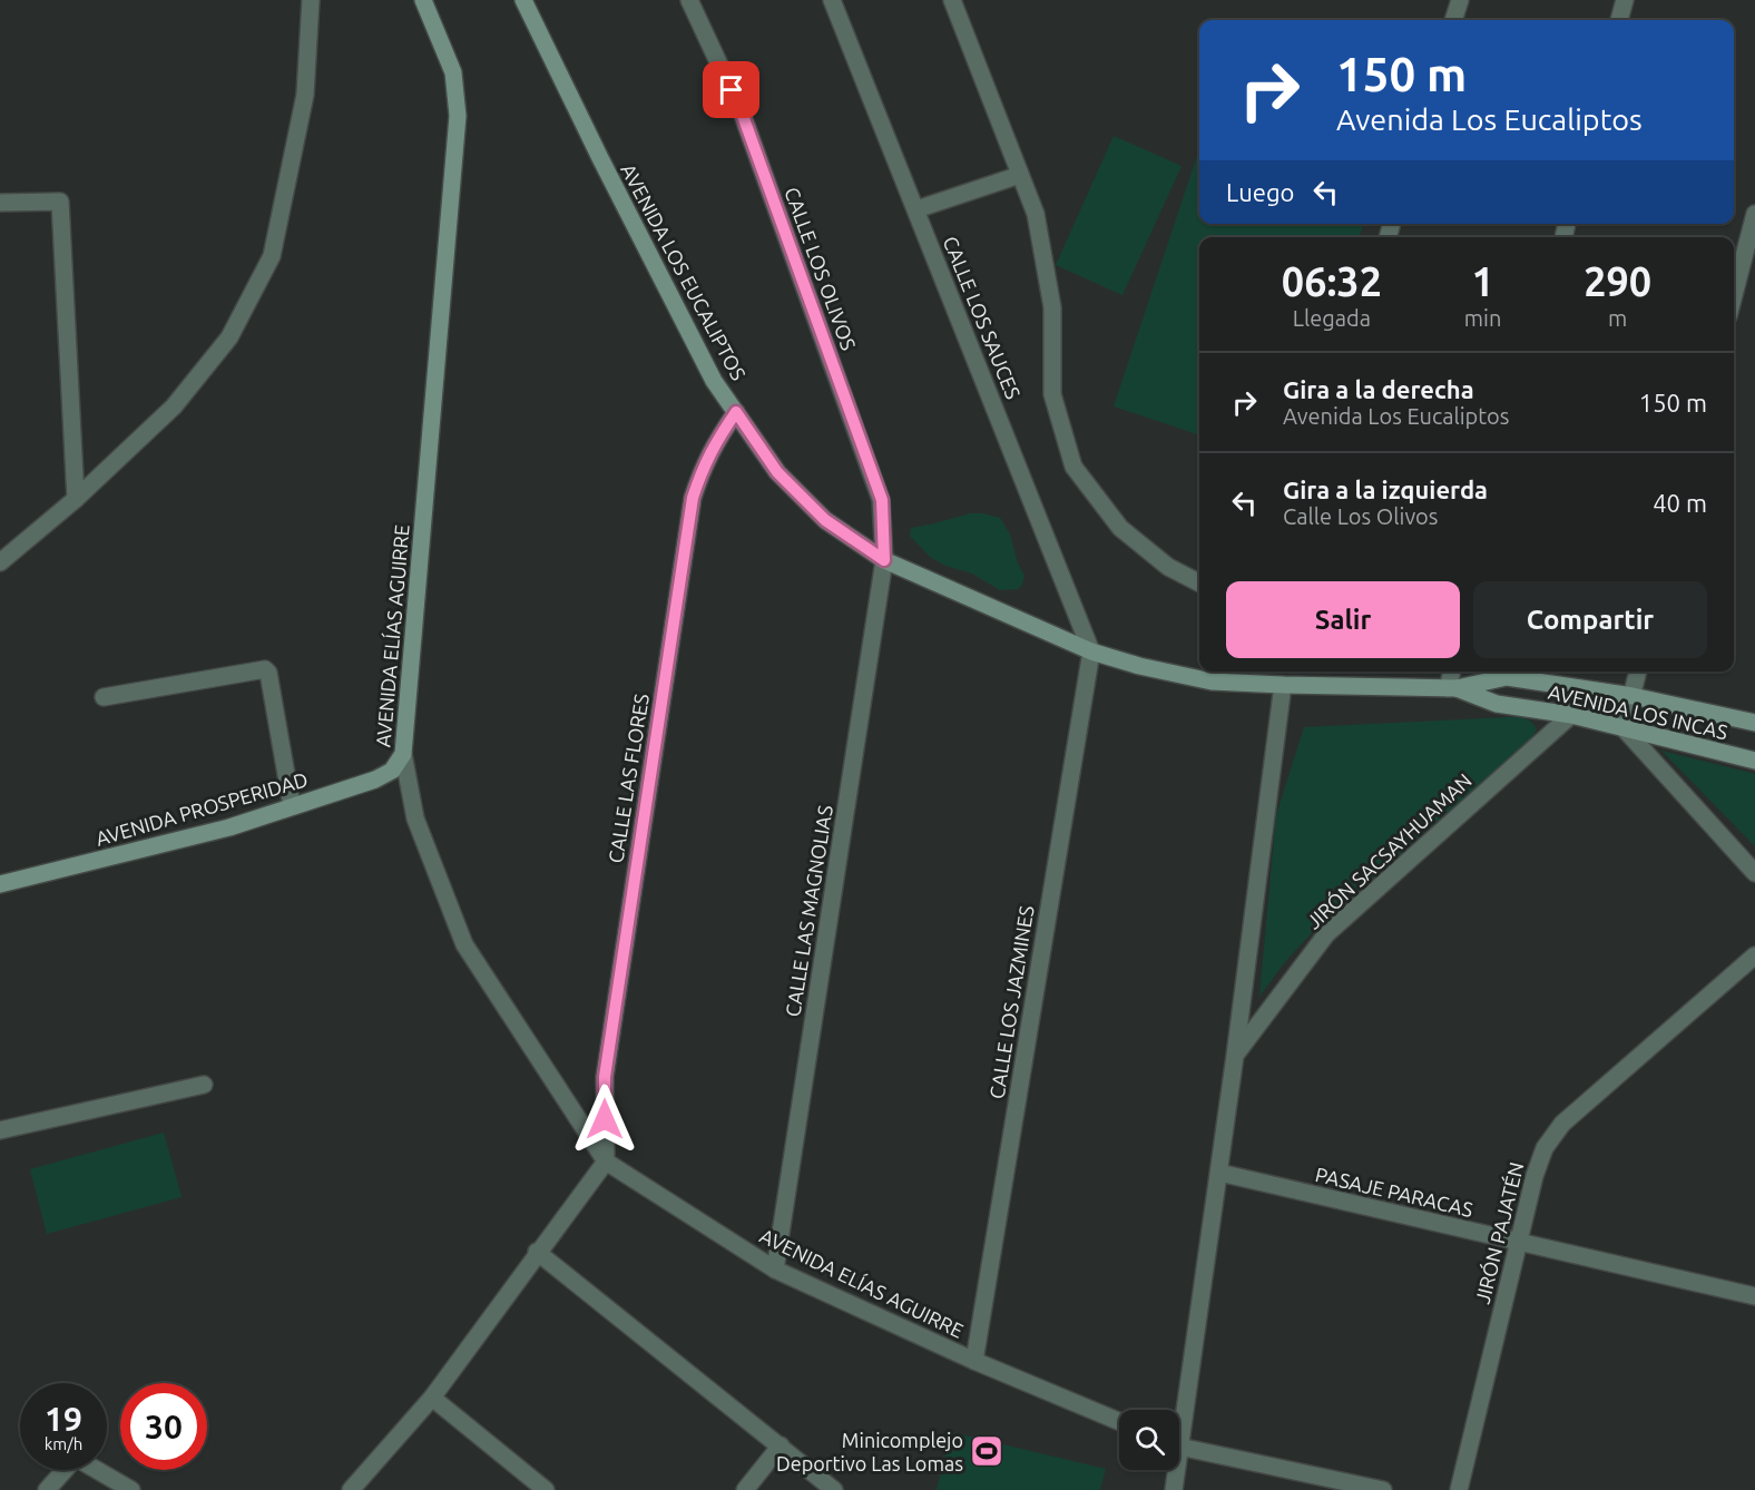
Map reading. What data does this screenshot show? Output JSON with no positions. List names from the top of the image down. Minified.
{"streets":{"street":["CALLE LOS OLIVOS","AVENIDA LOS EUCALIPTOS","CALLE LOS SAUCES","AVENIDA ELÍAS AGUIRRE","AVENIDA LOS INCAS","CALLE LAS FLORES","AVENIDA PROSPERIDAD","JIRÓN SACSAYHUAMAN","CALLE LAS MAGNOLIAS","CALLE LOS JAZMINES","PASAJE PARACAS","JIRÓN PAJATÉN"]},"crossings":[["CALLE LOS OLIVOS","AVENIDA LOS EUCALIPTOS"],["CALLE LOS OLIVOS","CALLE LAS MAGNOLIAS"],["AVENIDA LOS EUCALIPTOS","CALLE LOS SAUCES"],["AVENIDA LOS EUCALIPTOS","AVENIDA LOS INCAS"],["AVENIDA LOS EUCALIPTOS","CALLE LAS FLORES"],["AVENIDA LOS EUCALIPTOS","JIRÓN SACSAYHUAMAN"],["AVENIDA LOS EUCALIPTOS","CALLE LAS MAGNOLIAS"],["AVENIDA LOS EUCALIPTOS","CALLE LOS JAZMINES"],["CALLE LOS SAUCES","CALLE LOS JAZMINES"],["AVENIDA ELÍAS AGUIRRE","CALLE LAS FLORES"],["AVENIDA ELÍAS AGUIRRE","AVENIDA PROSPERIDAD"],["AVENIDA ELÍAS AGUIRRE","CALLE LAS MAGNOLIAS"],["AVENIDA ELÍAS AGUIRRE","CALLE LOS JAZMINES"],["AVENIDA LOS INCAS","JIRÓN SACSAYHUAMAN"],["JIRÓN SACSAYHUAMAN","PASAJE PARACAS"],["PASAJE PARACAS","JIRÓN PAJATÉN"]],"places":{"sports":["Minicomplejo Deportivo Las Lomas"]},"page":{"turn":["150 m","Avenida Los Eucaliptos"],"then":"Luego","eta":["06:32","Llegada","1","min","290","m"],"list":[{"name":"Gira a la derecha","note":"Avenida Los Eucaliptos","value":"150 m"},{"name":"Gira a la izquierda","note":"Calle Los Olivos","value":"40 m"}],"buttons":["Salir","Compartir"],"speed":"19 km/h","limit":"30"}}
